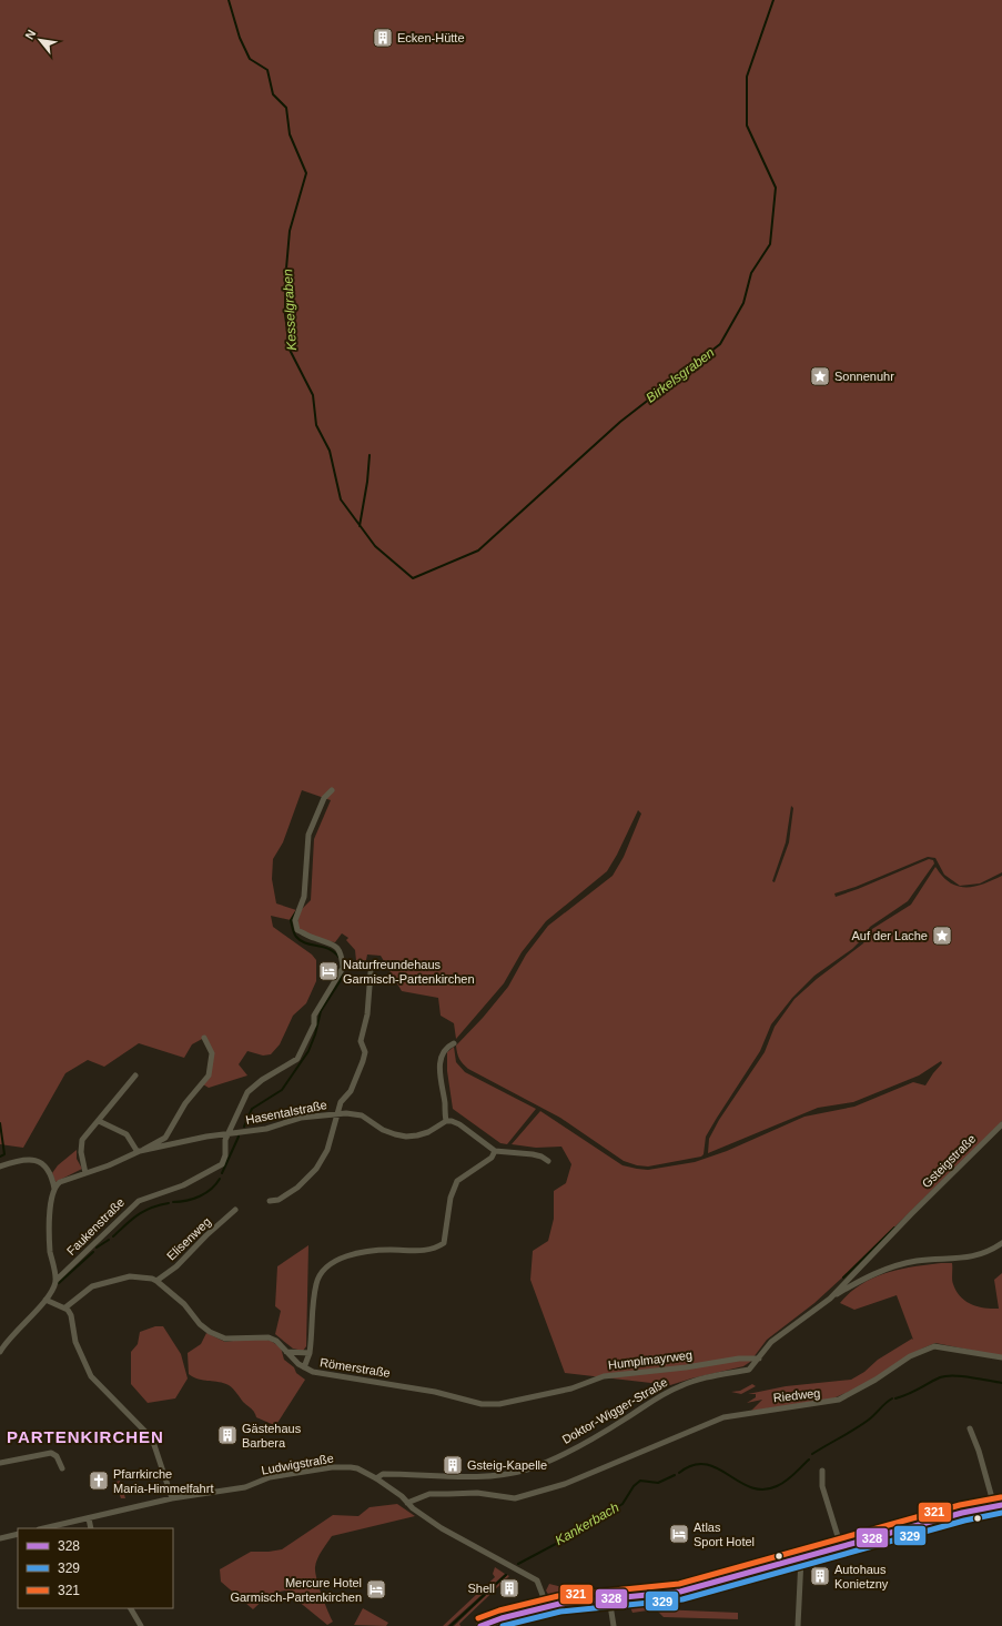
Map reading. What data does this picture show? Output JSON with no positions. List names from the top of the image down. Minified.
{"streets":{"street":["Hasentalstraße","Gsteigstraße","Faukenstraße","Elisenweg","Humplmayrweg","Römerstraße","Riedweg","Doktor-Wigger-Straße","Ludwigstraße"]},"crossings":[["Hasentalstraße","Faukenstraße"],["Gsteigstraße","Doktor-Wigger-Straße"],["Elisenweg","Römerstraße"],["Humplmayrweg","Römerstraße"],["Humplmayrweg","Doktor-Wigger-Straße"],["Riedweg","Ludwigstraße"],["Doktor-Wigger-Straße","Ludwigstraße"]],"districts":["PARTENKIRCHEN"],"water":["Kesselgraben","Birkelsgraben","Kankerbach"],"places":{"building":["Ecken-Hütte","Gästehaus Barbera","Gsteig-Kapelle","Autohaus Konietzny","Shell"],"place":["Sonnenuhr","Auf der Lache"],"hotel":["Naturfreundehaus Garmisch-Partenkirchen","Atlas Sport Hotel","Mercure Hotel Garmisch-Partenkirchen"],"church":["Pfarrkirche Maria-Himmelfahrt"]},"lines":["transit line 321","transit line 328","transit line 329"],"legend":["328","329","321"],"north":"top left"}
